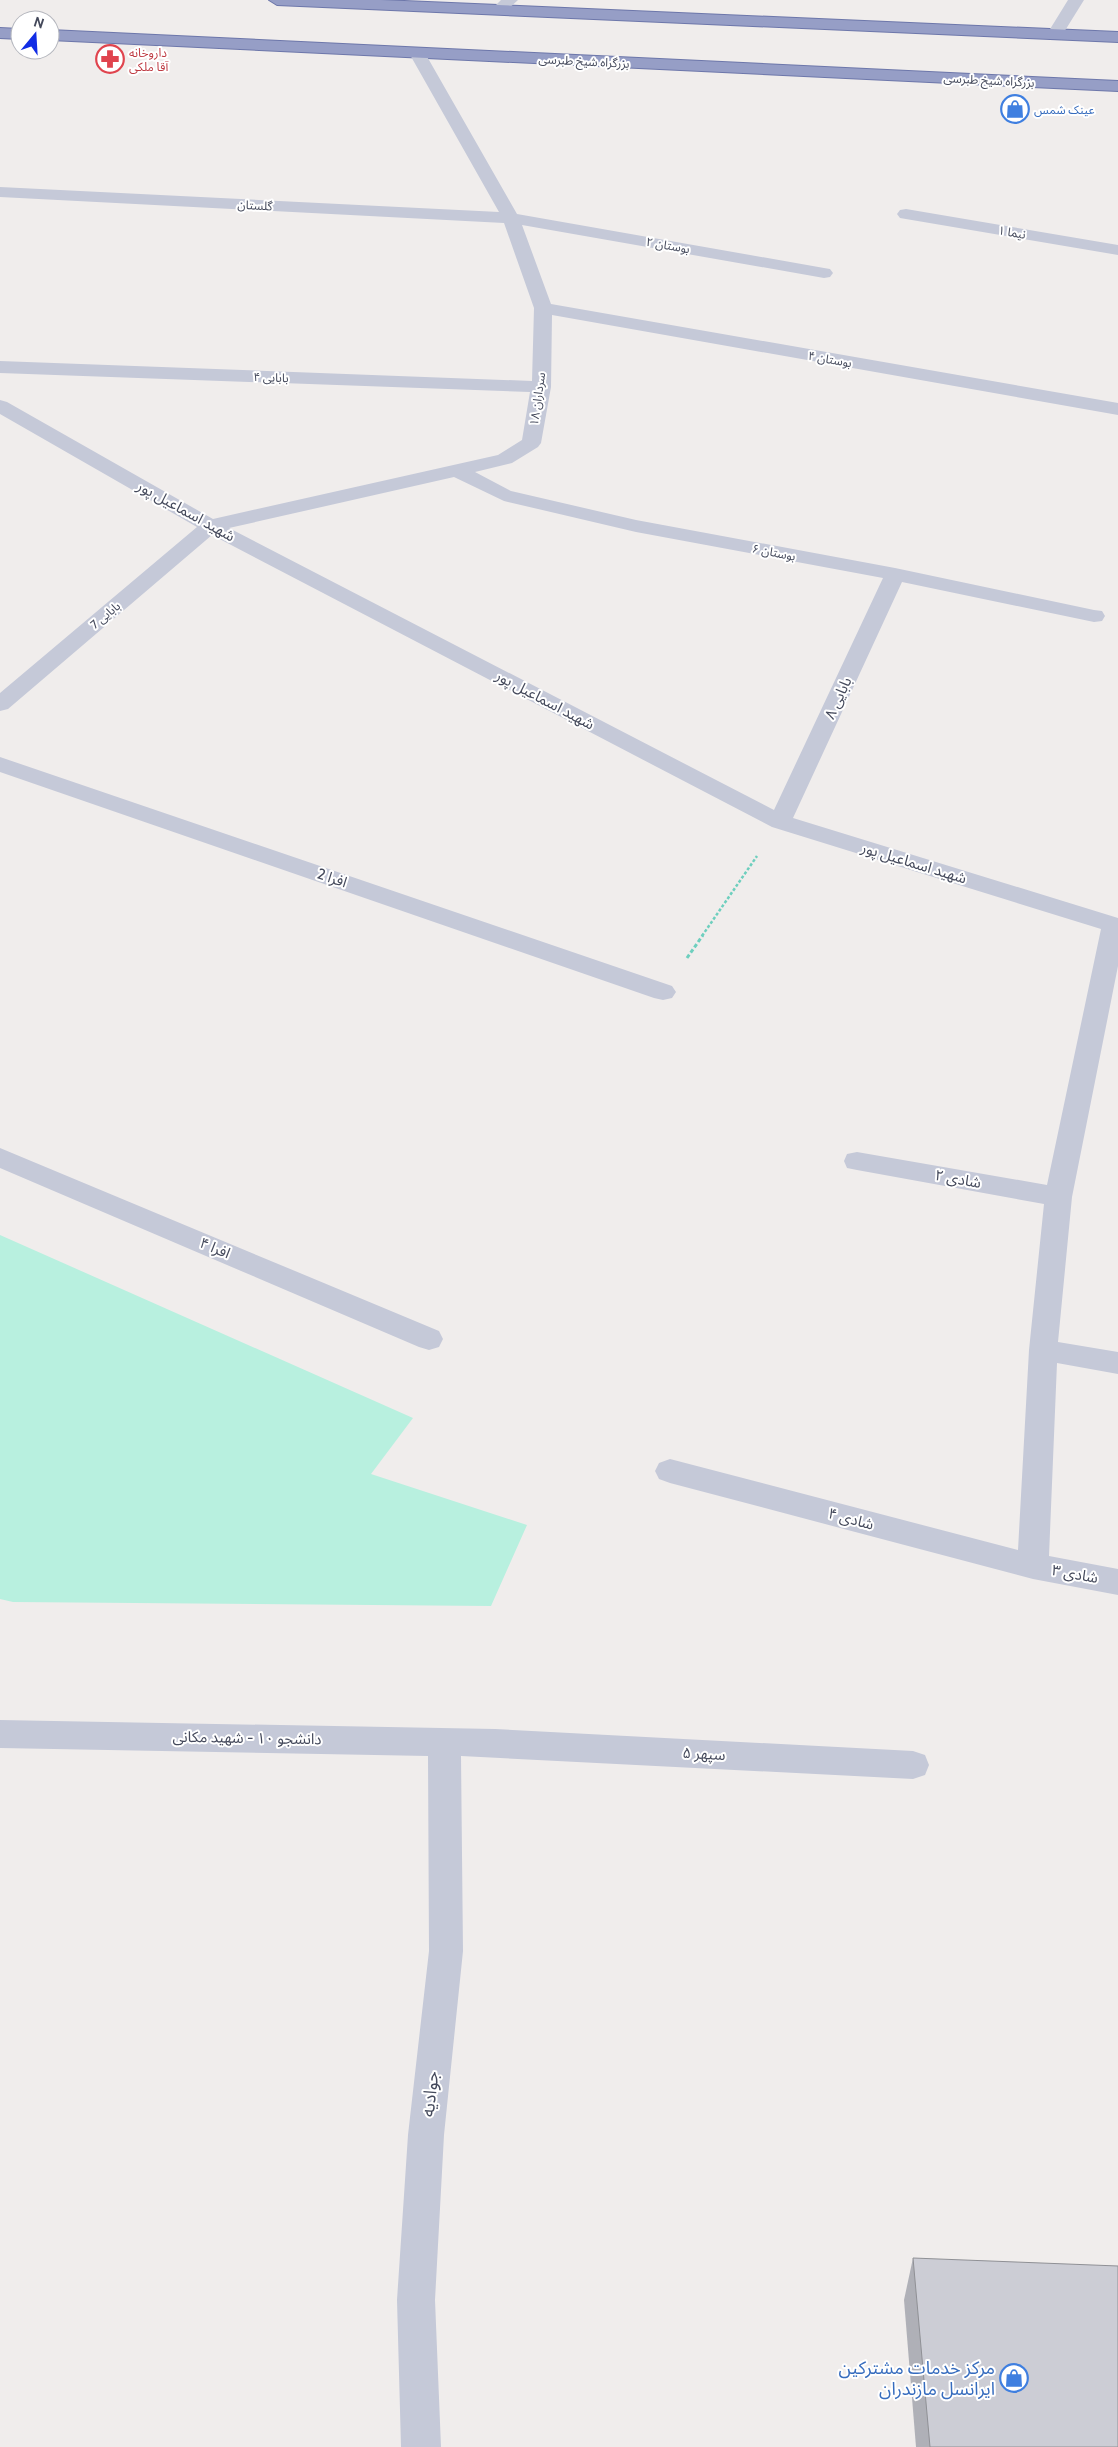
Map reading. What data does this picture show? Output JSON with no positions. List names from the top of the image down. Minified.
{"streets":{"highway":["بزرگراه شیخ طبرسی"],"street":["گلستان","نیما ۱","بوستان ۲","بوستان ۴","بابایی ۴","سرداران ۱۸","شهید اسماعیل پور","بوستان ۶","بابایی 7","بابایی ۸","افرا 2","شادی ۲","افرا ۴","شادی ۴","شادی ۳","دانشجو ۱۰ - شهید مکانی","سپهر ۵","جوادیه"]},"crossings":[["بزرگراه شیخ طبرسی","سرداران ۱۸"],["گلستان","بوستان ۲"],["گلستان","سرداران ۱۸"],["بوستان ۲","سرداران ۱۸"],["بوستان ۴","سرداران ۱۸"],["بابایی ۴","سرداران ۱۸"],["سرداران ۱۸","شهید اسماعیل پور"],["سرداران ۱۸","بوستان ۶"],["سرداران ۱۸","بابایی 7"],["شهید اسماعیل پور","بابایی 7"],["شهید اسماعیل پور","بابایی ۸"],["بوستان ۶","بابایی ۸"],["شادی ۴","شادی ۳"],["دانشجو ۱۰ - شهید مکانی","سپهر ۵"],["دانشجو ۱۰ - شهید مکانی","جوادیه"]],"places":{"pharmacy":["داروخانه آقا ملکی"],"shop":["عینک شمس","مرکز خدمات مشترکین ایرانسل مازندران"]},"north":"top"}
